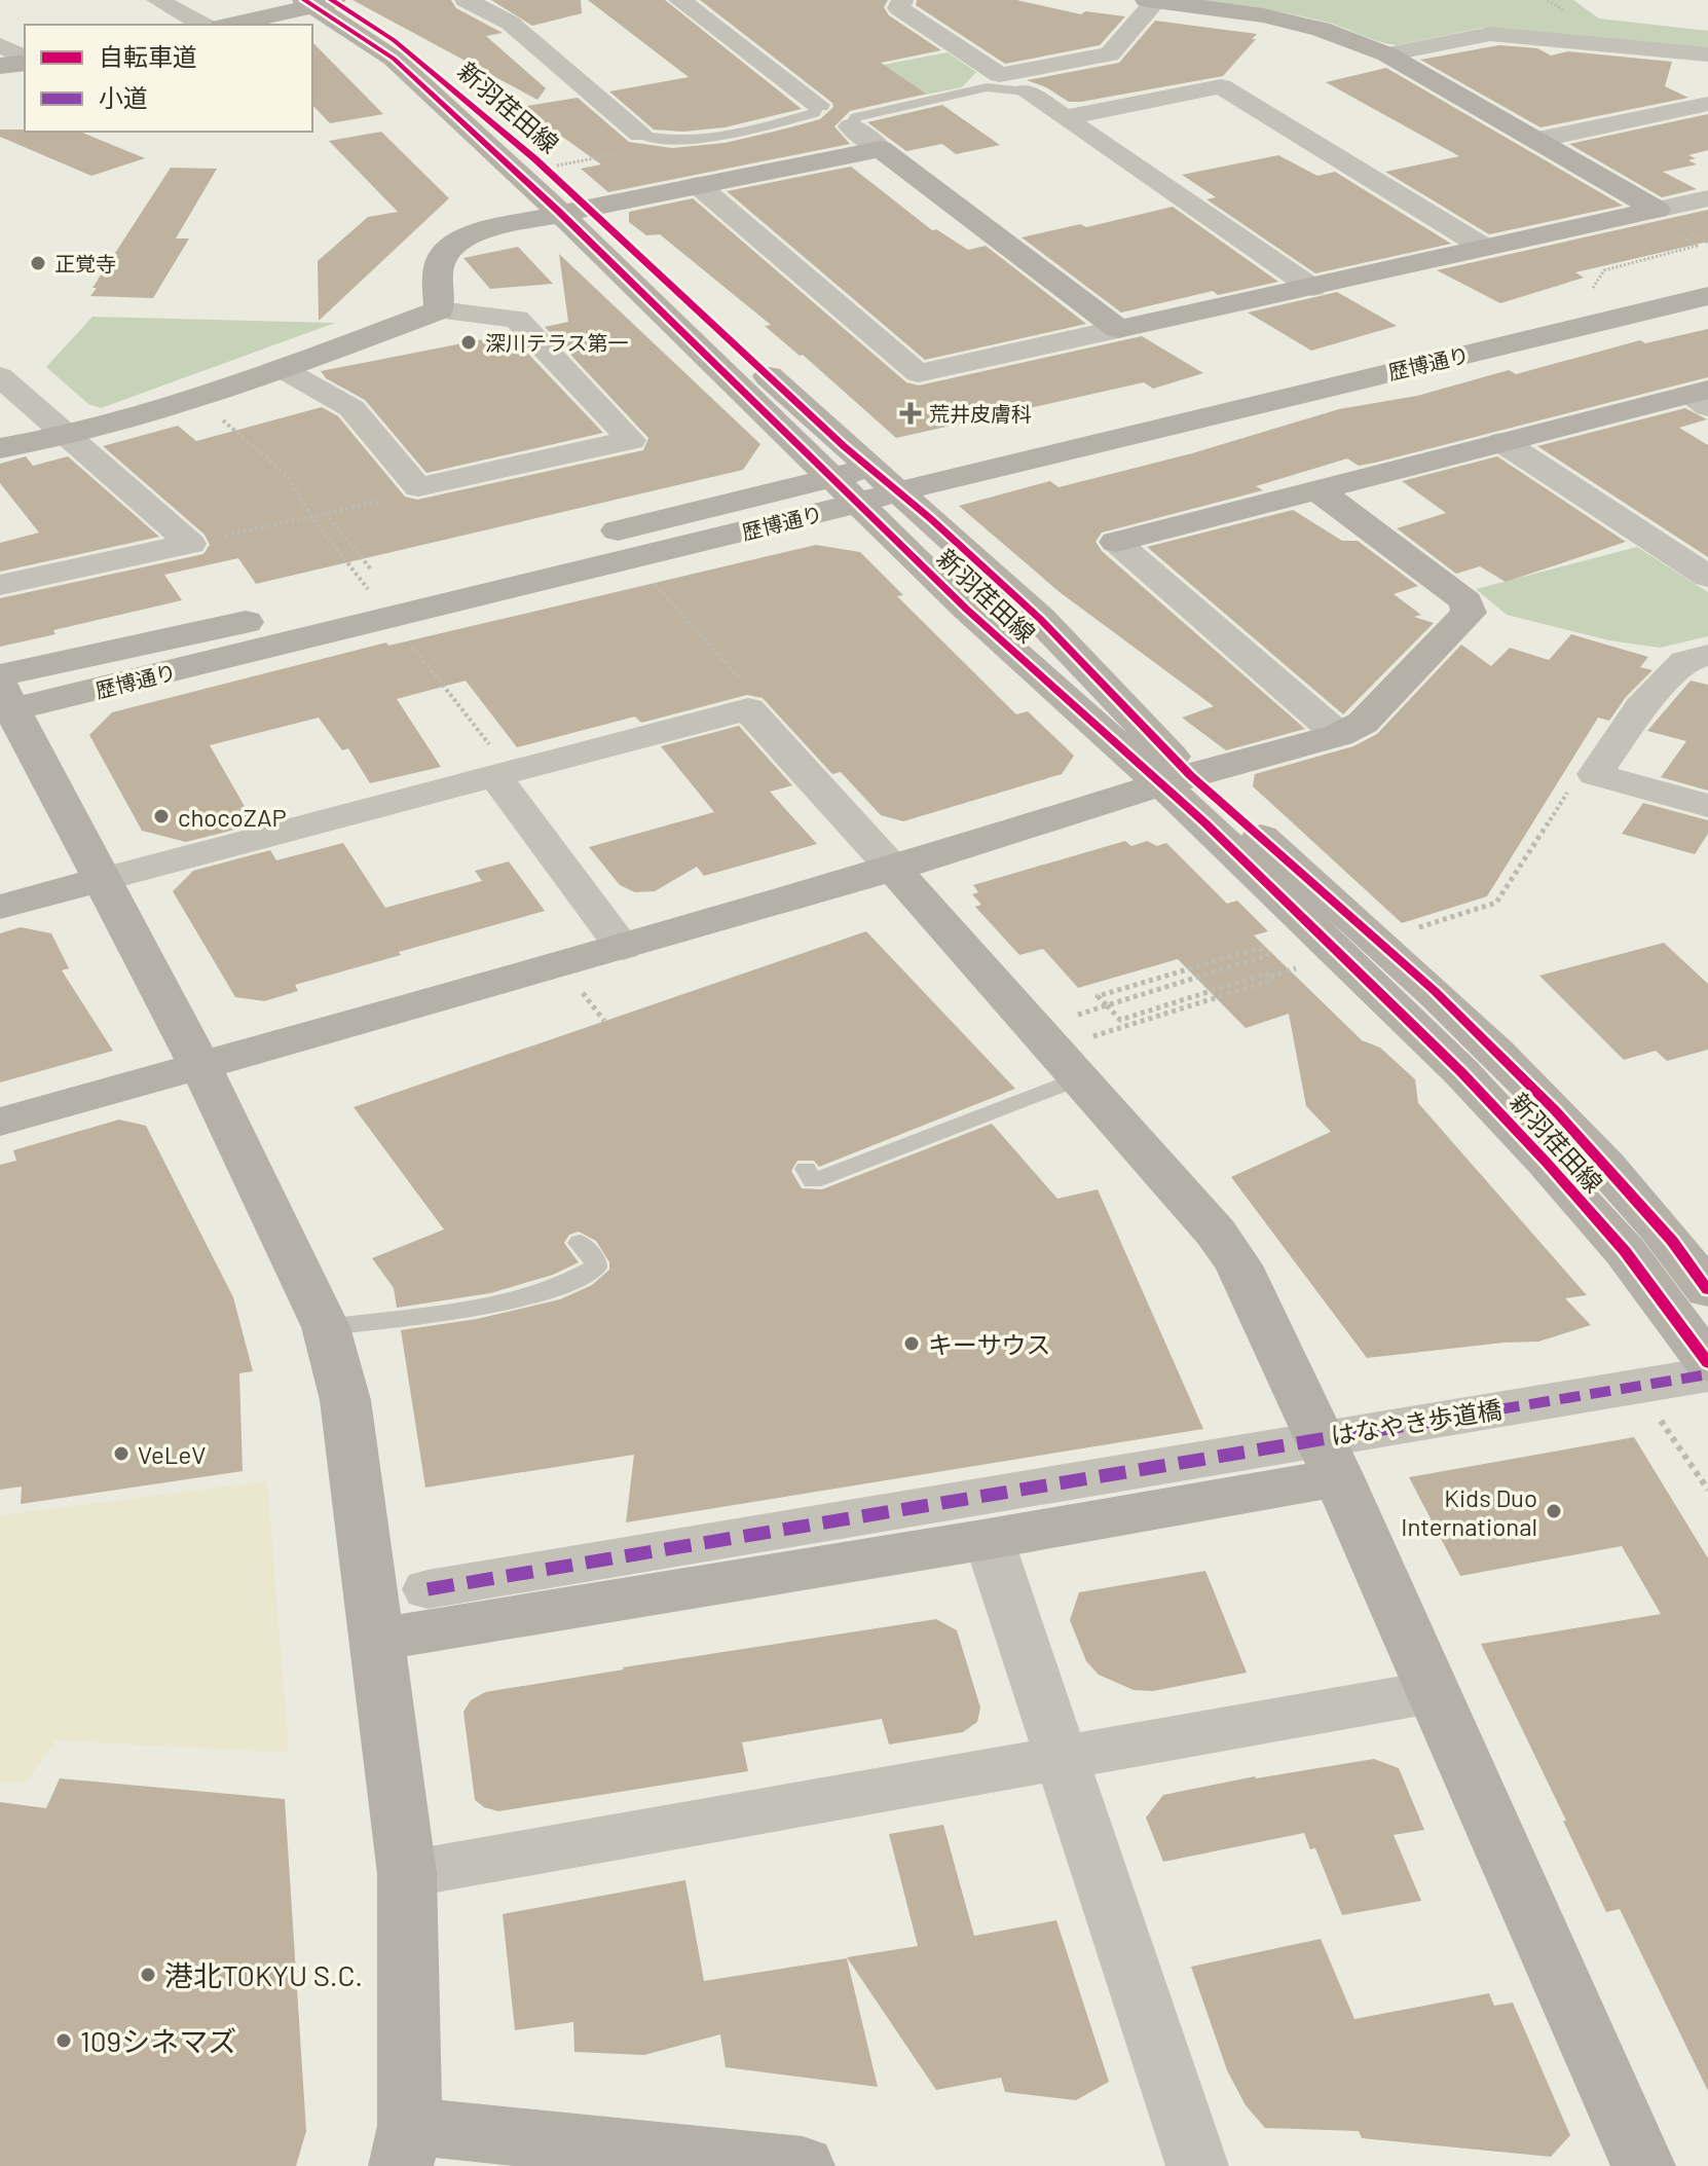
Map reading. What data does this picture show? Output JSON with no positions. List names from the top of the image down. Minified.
{"streets":{"street":["新羽荏田線","歴博通り","はなやき歩道橋"]},"crossings":[["新羽荏田線","歴博通り"]],"places":{"other":["正覚寺","深川テラス第一","chocoZAP","キーサウス","VeLeV","Kids Duo International","港北TOKYU S.C.","109シネマズ"],"health":["荒井皮膚科"]},"legend":["自転車道","小道"]}
